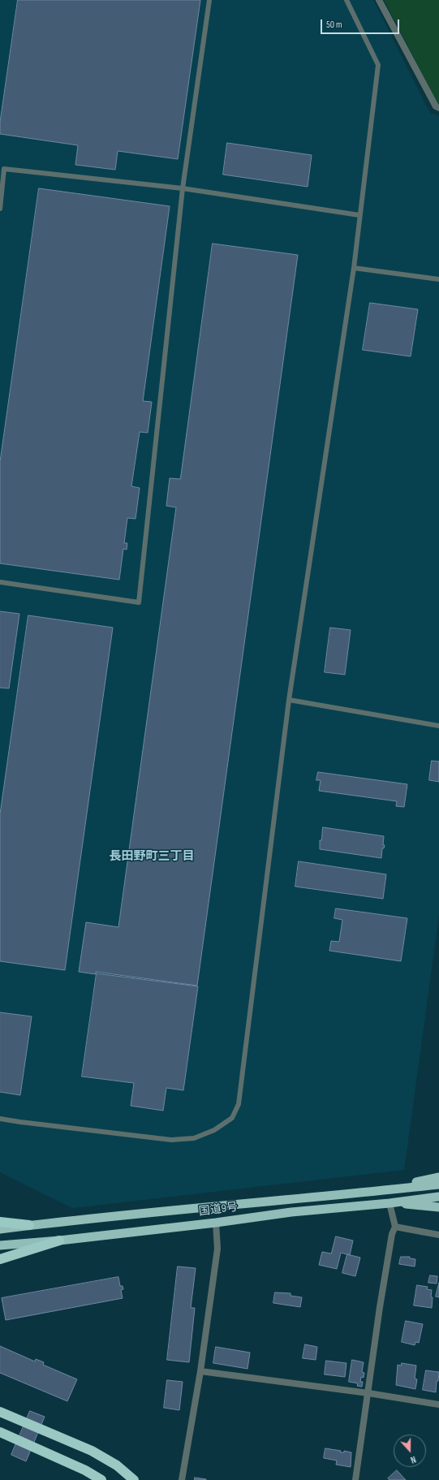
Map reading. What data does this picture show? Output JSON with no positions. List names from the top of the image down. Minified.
{"streets":{"highway":["国道9号"]},"districts":["長田野町三丁目"],"scale_bar":"50 m","north":"bottom"}
